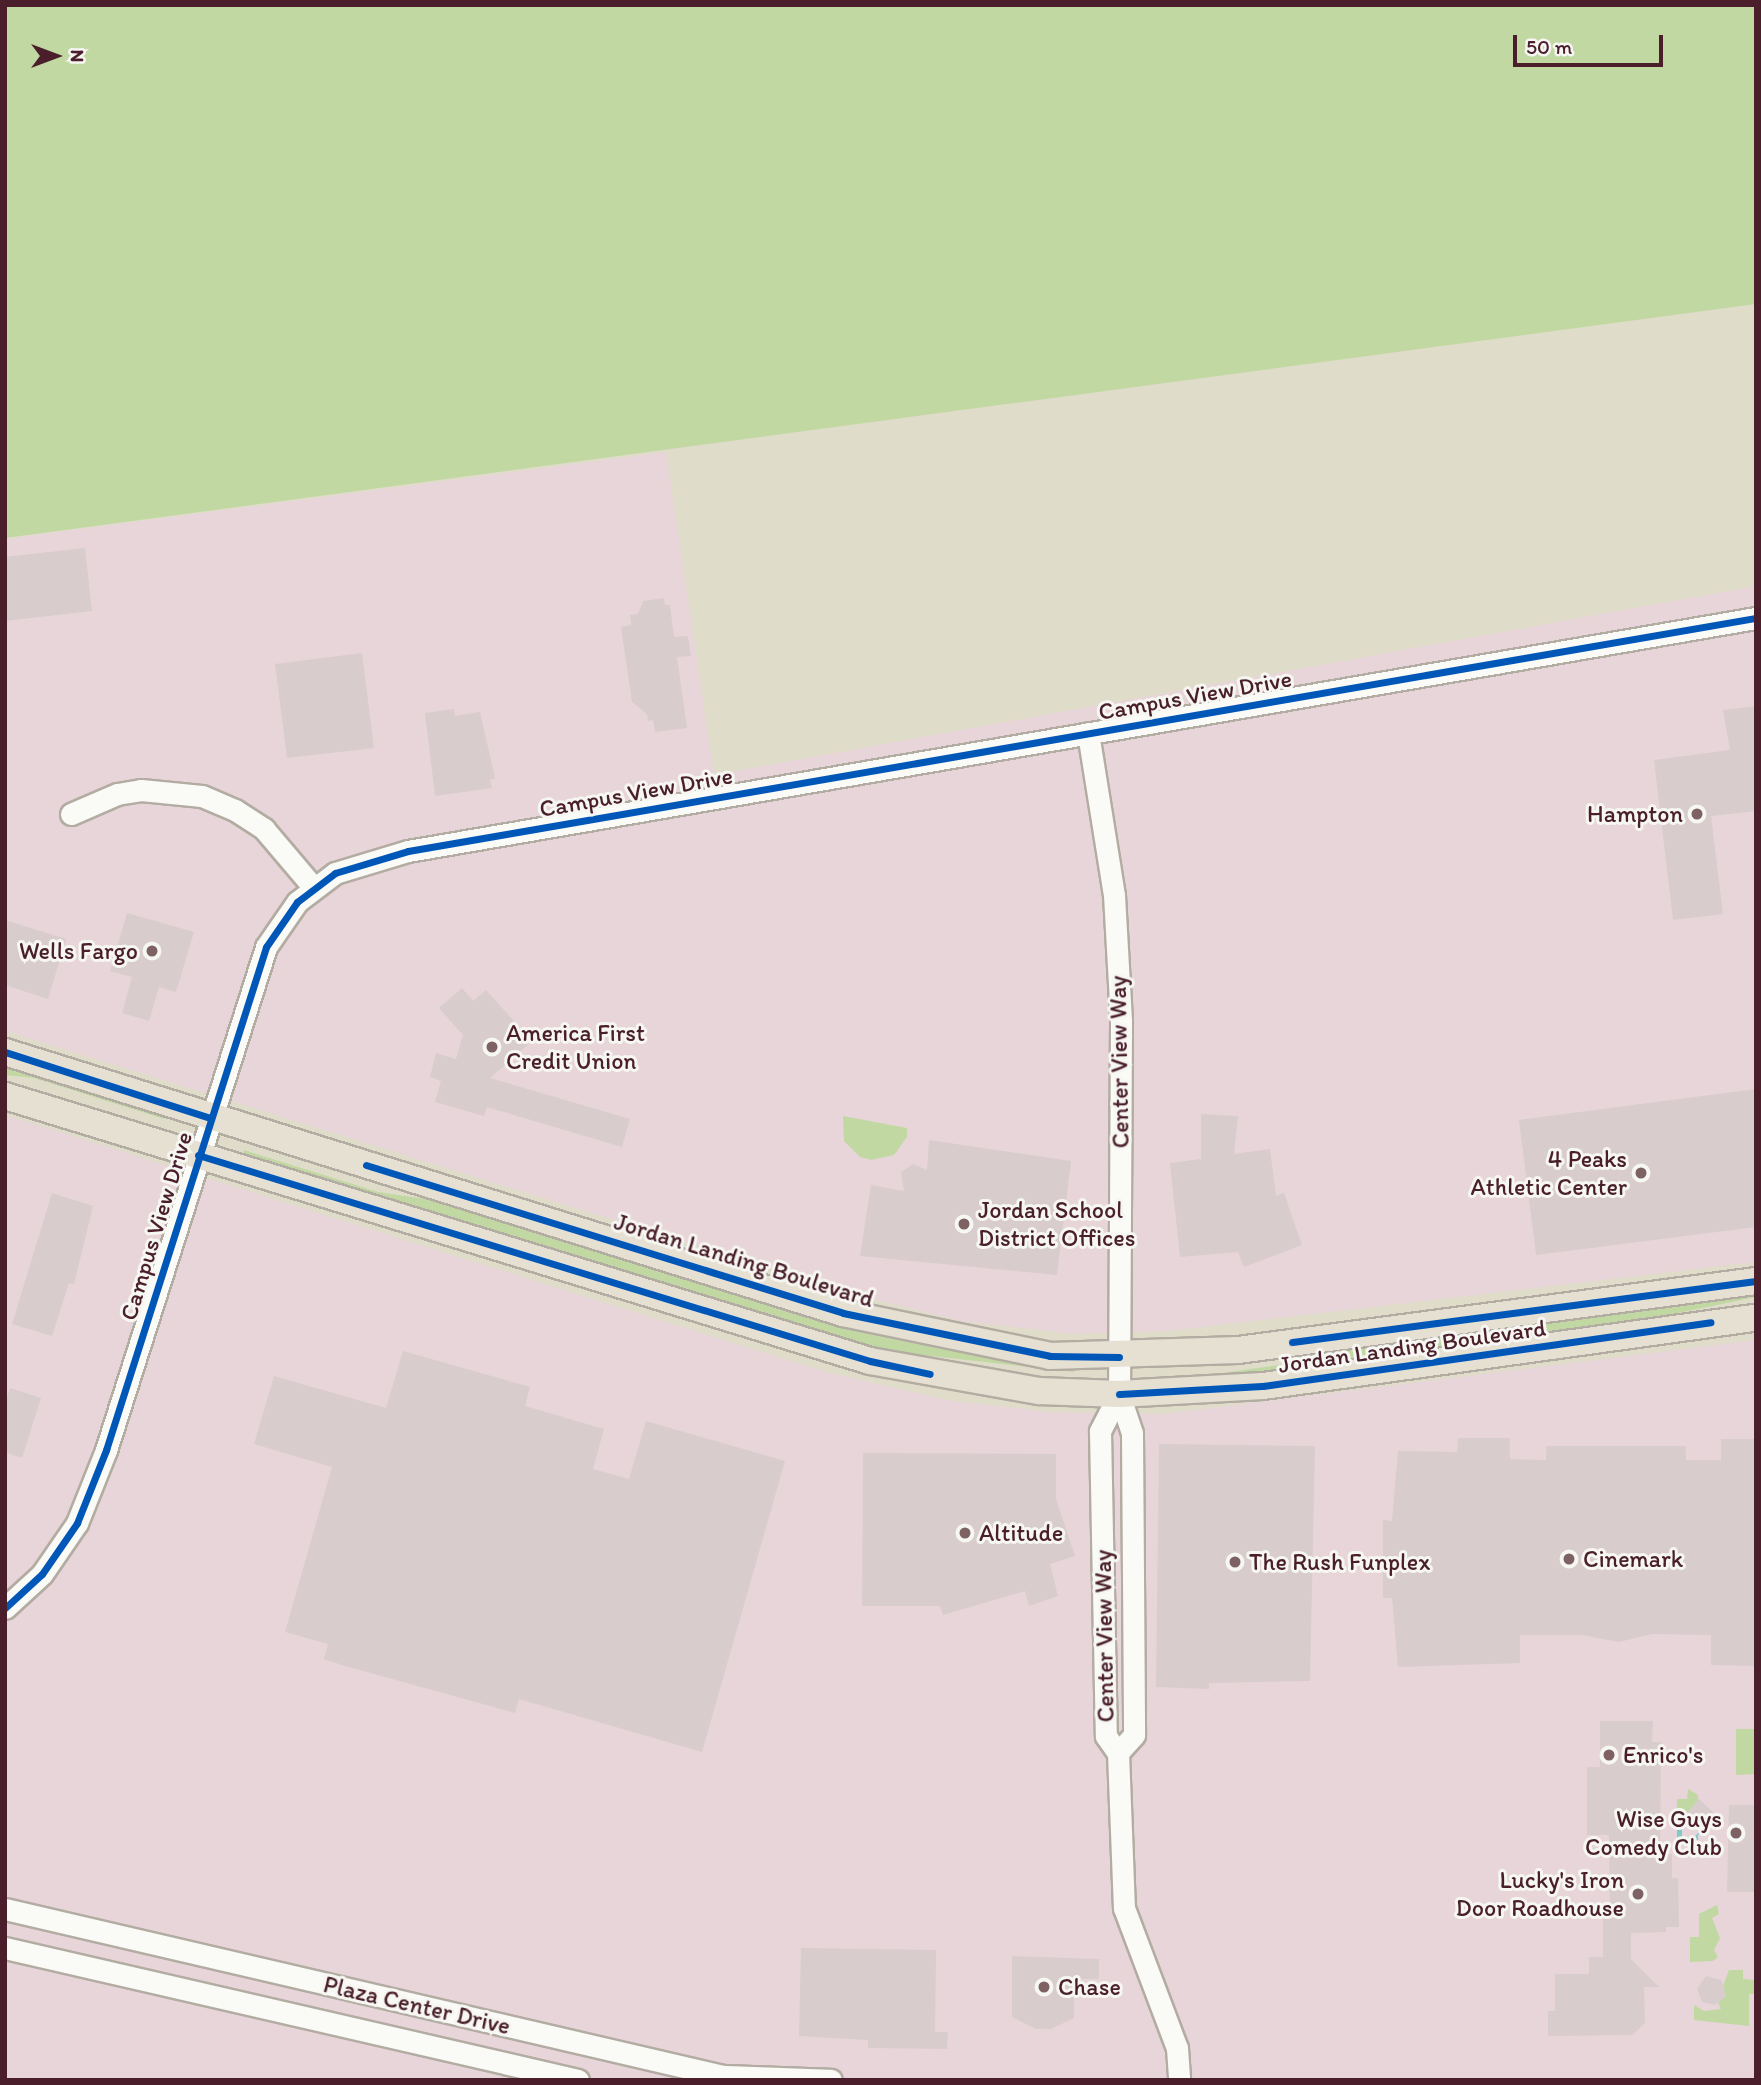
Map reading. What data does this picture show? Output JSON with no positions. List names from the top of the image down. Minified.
{"streets":{"main road":["Jordan Landing Boulevard"],"street":["Campus View Drive","Center View Way","Plaza Center Drive"]},"crossings":[["Campus View Drive","Center View Way"],["Campus View Drive","Jordan Landing Boulevard"],["Center View Way","Jordan Landing Boulevard"]],"places":["Hampton","Wells Fargo","America First Credit Union","4 Peaks Athletic Center","Jordan School District Offices","Altitude","Cinemark","The Rush Funplex","Enrico's","Wise Guys Comedy Club","Lucky's Iron Door Roadhouse","Chase"],"scale_bar":"50 m","north":"right"}
